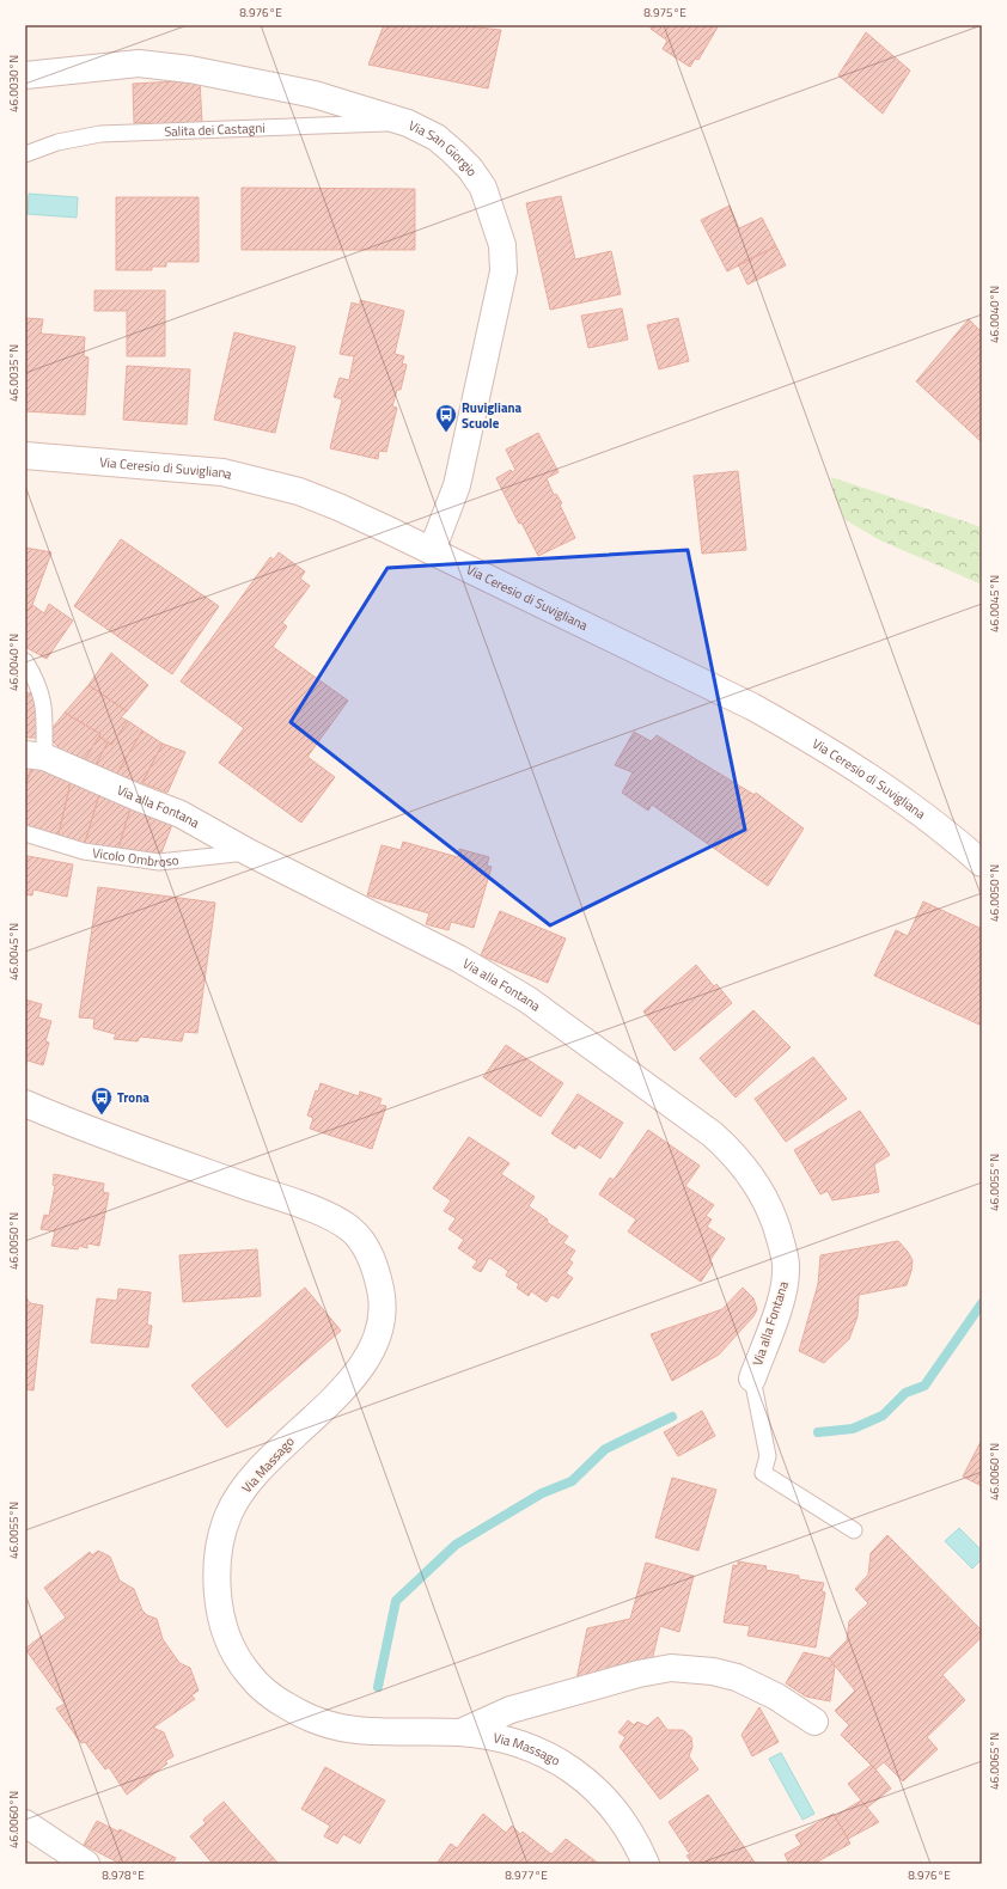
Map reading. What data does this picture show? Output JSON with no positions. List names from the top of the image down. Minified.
{"streets":{"street":["Via San Giorgio","Via Ceresio di Suvigliana","Via alla Fontana","Via Massago"],"lane":["Salita dei Castagni","Vicolo Ombroso"]},"crossings":[["Salita dei Castagni","Via San Giorgio"],["Via San Giorgio","Via Ceresio di Suvigliana"],["Via alla Fontana","Vicolo Ombroso"]],"places":{"bus stop":["Ruvigliana Scuole","Trona"]},"coordinates":["8.976°E","8.975°E","46.0030°N","46.0040°N","46.0035°N","46.0045°N","46.0050°N","46.0055°N","46.0060°N","46.0065°N","8.978°E","8.977°E"]}
